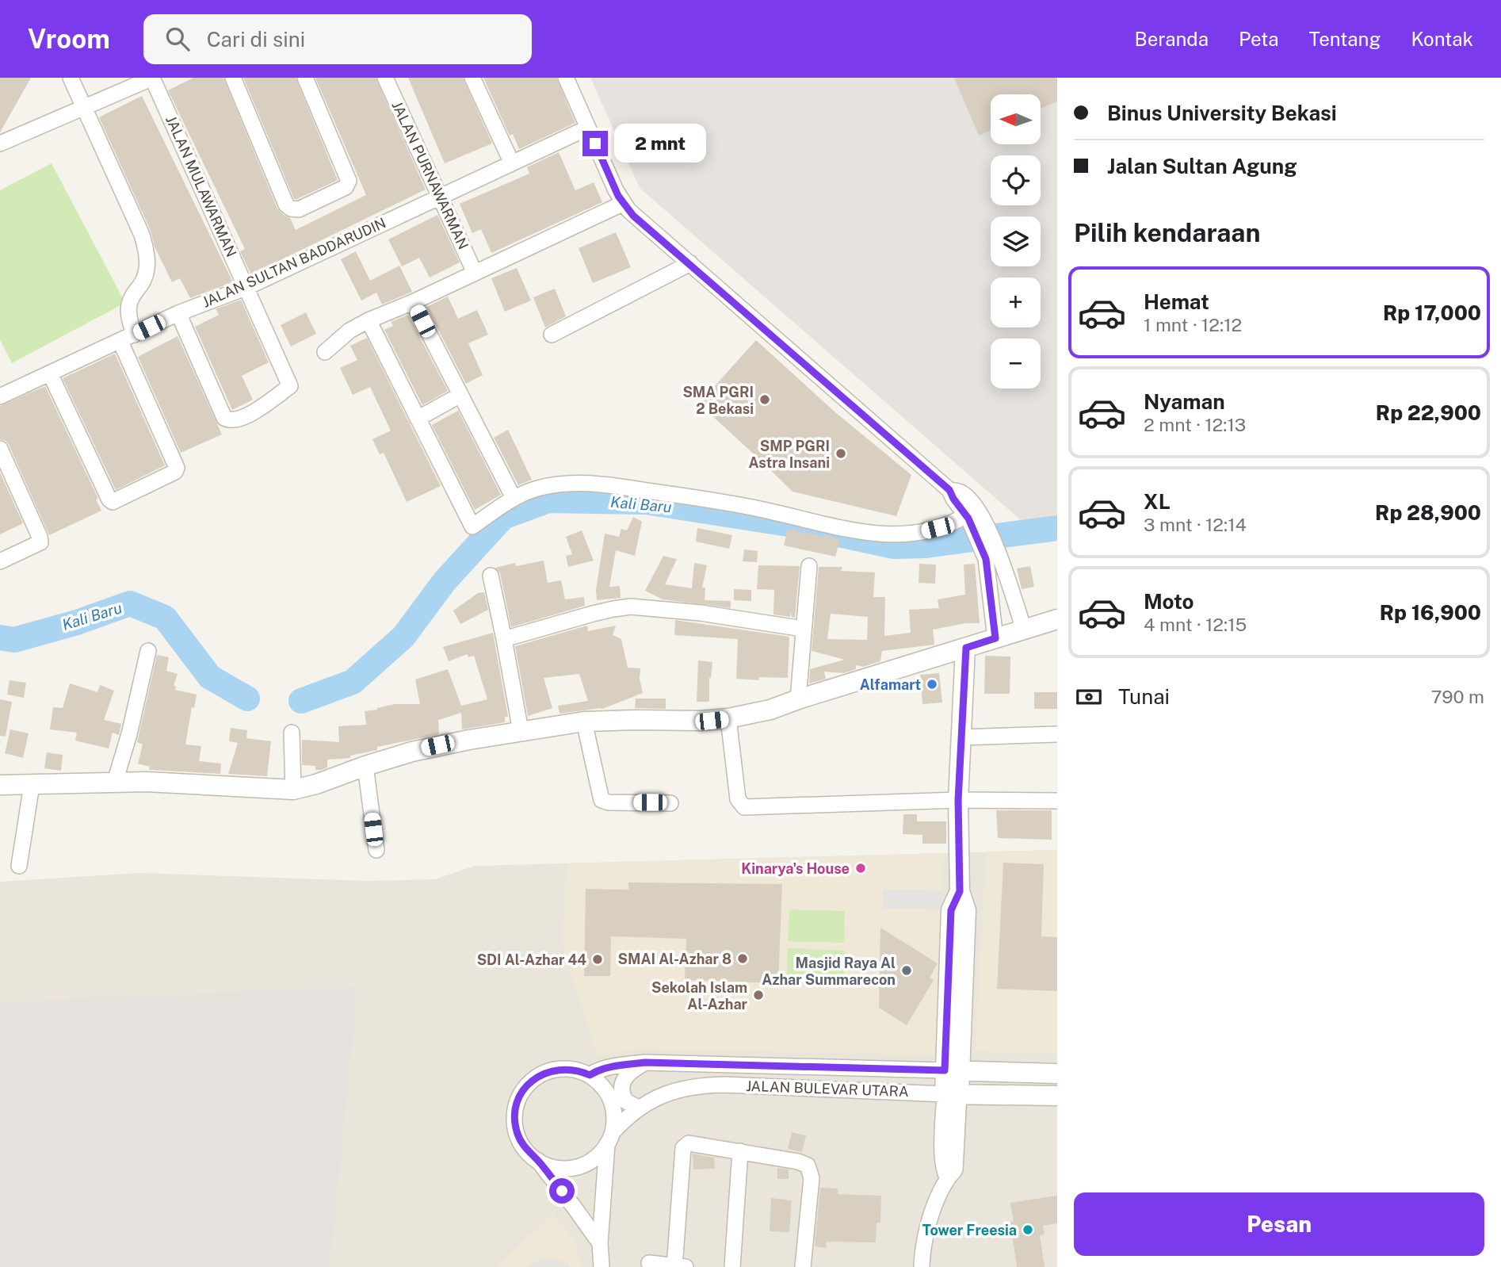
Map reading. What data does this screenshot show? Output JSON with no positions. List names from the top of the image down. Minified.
{"streets":{"street":["JALAN PURNAWARMAN","JALAN MULAWARMAN","JALAN SULTAN BADDARUDIN","JALAN BULEVAR UTARA"]},"crossings":[["JALAN PURNAWARMAN","JALAN SULTAN BADDARUDIN"],["JALAN MULAWARMAN","JALAN SULTAN BADDARUDIN"]],"water":["Kali Baru"],"places":["SMA PGRI 2 Bekasi","SMP PGRI Astra Insani","Alfamart","Kinarya's House","SMAI Al-Azhar 8","SDI Al-Azhar 44","Masjid Raya Al Azhar Summarecon","Sekolah Islam Al-Azhar","Tower Freesia"],"north":"left","page":{"header":"Vroom","search":"Cari di sini","nav":["Beranda","Peta","Tentang","Kontak"],"banner":["Binus University Bekasi","Jalan Sultan Agung"],"map_buttons":["+","−"],"bubble":"2 mnt","heading":"Pilih kendaraan","list":[{"name":"Hemat","note":"1 mnt · 12:12","value":"Rp 17,000"},{"name":"Nyaman","note":"2 mnt · 12:13","value":"Rp 22,900"},{"name":"XL","note":"3 mnt · 12:14","value":"Rp 28,900"},{"name":"Moto","note":"4 mnt · 12:15","value":"Rp 16,900"}],"pay":["Tunai","790 m"],"buttons":"Pesan"}}
